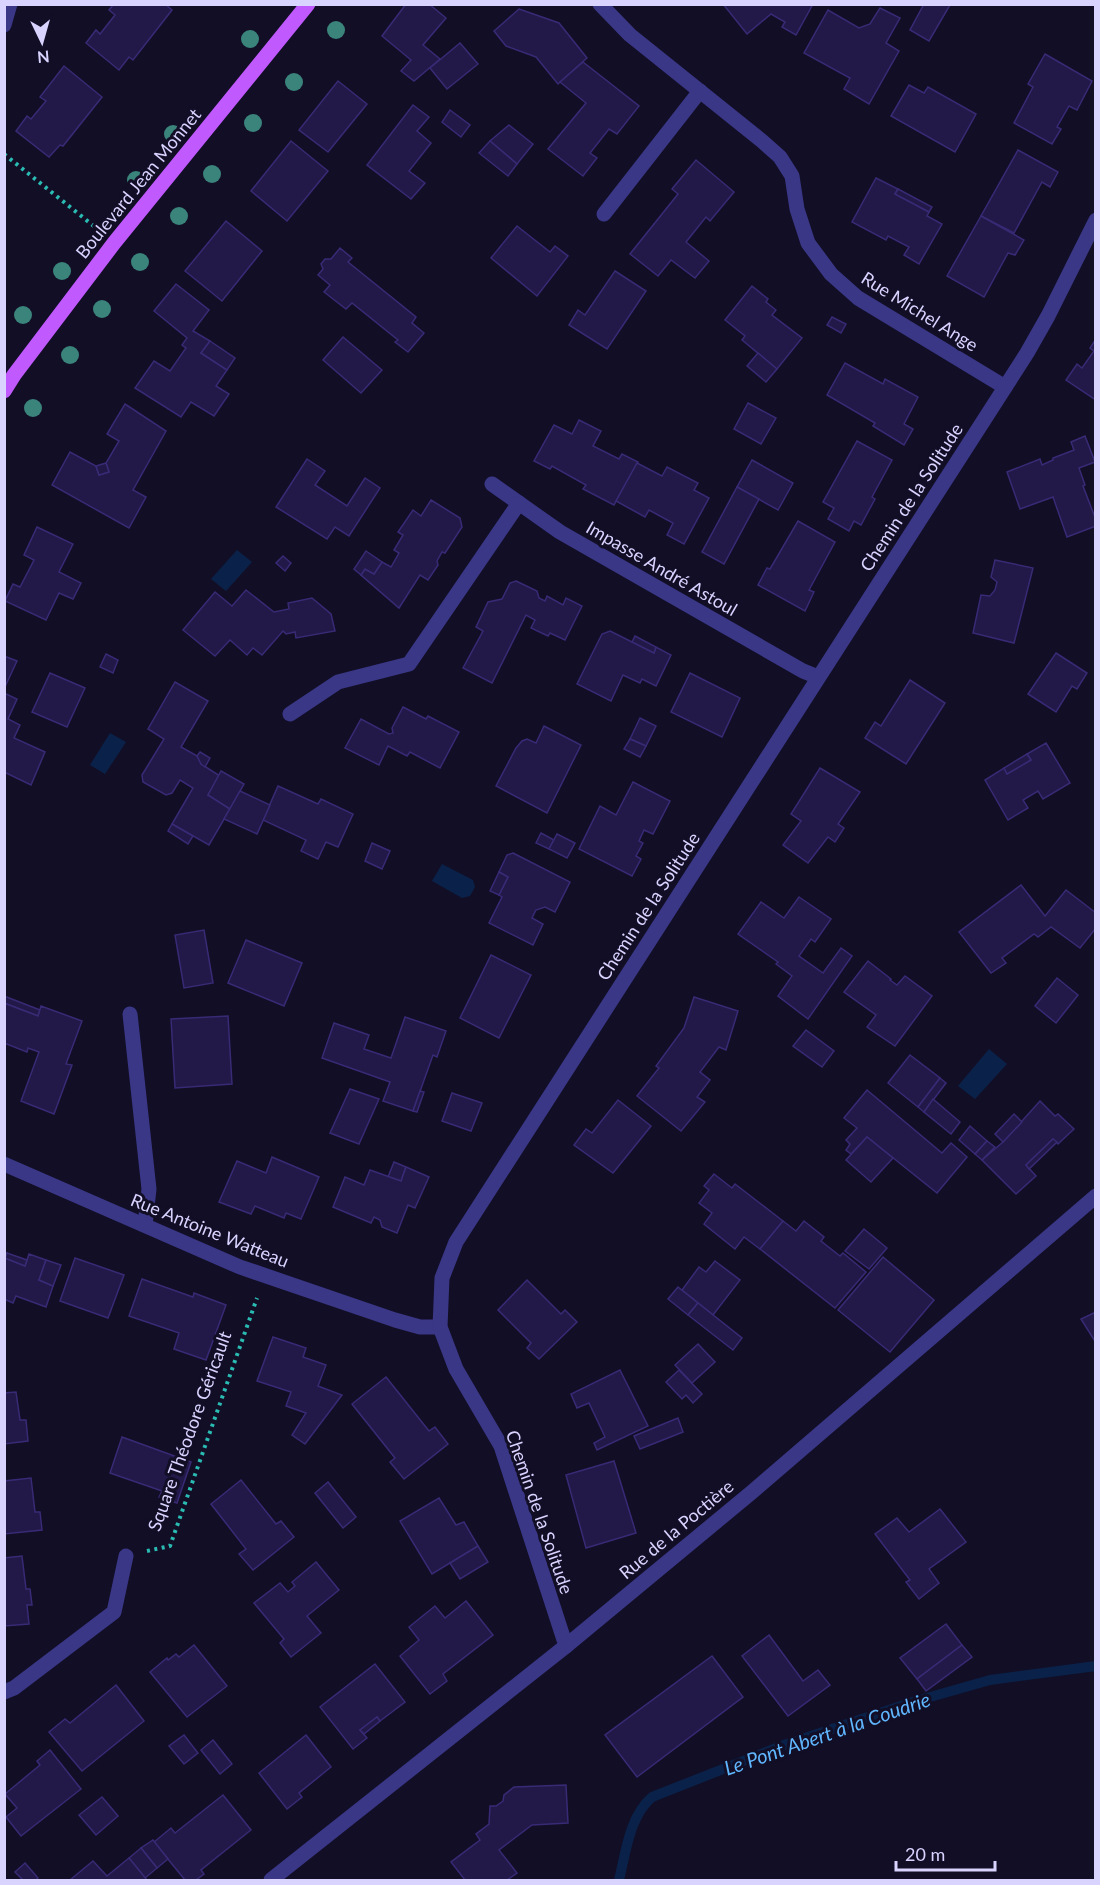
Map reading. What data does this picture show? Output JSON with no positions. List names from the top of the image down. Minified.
{"streets":{"main road":["Boulevard Jean Monnet"],"street":["Rue Michel Ange","Chemin de la Solitude","Impasse André Astoul","Rue Antoine Watteau","Rue de la Poctière"],"path":["Square Théodore Géricault"]},"crossings":[["Rue Michel Ange","Chemin de la Solitude"],["Chemin de la Solitude","Impasse André Astoul"],["Chemin de la Solitude","Rue Antoine Watteau"],["Chemin de la Solitude","Rue de la Poctière"],["Rue Antoine Watteau","Square Théodore Géricault"]],"water":["Le Pont Abert à la Coudrie"],"scale_bar":"20 m","north":"bottom"}
